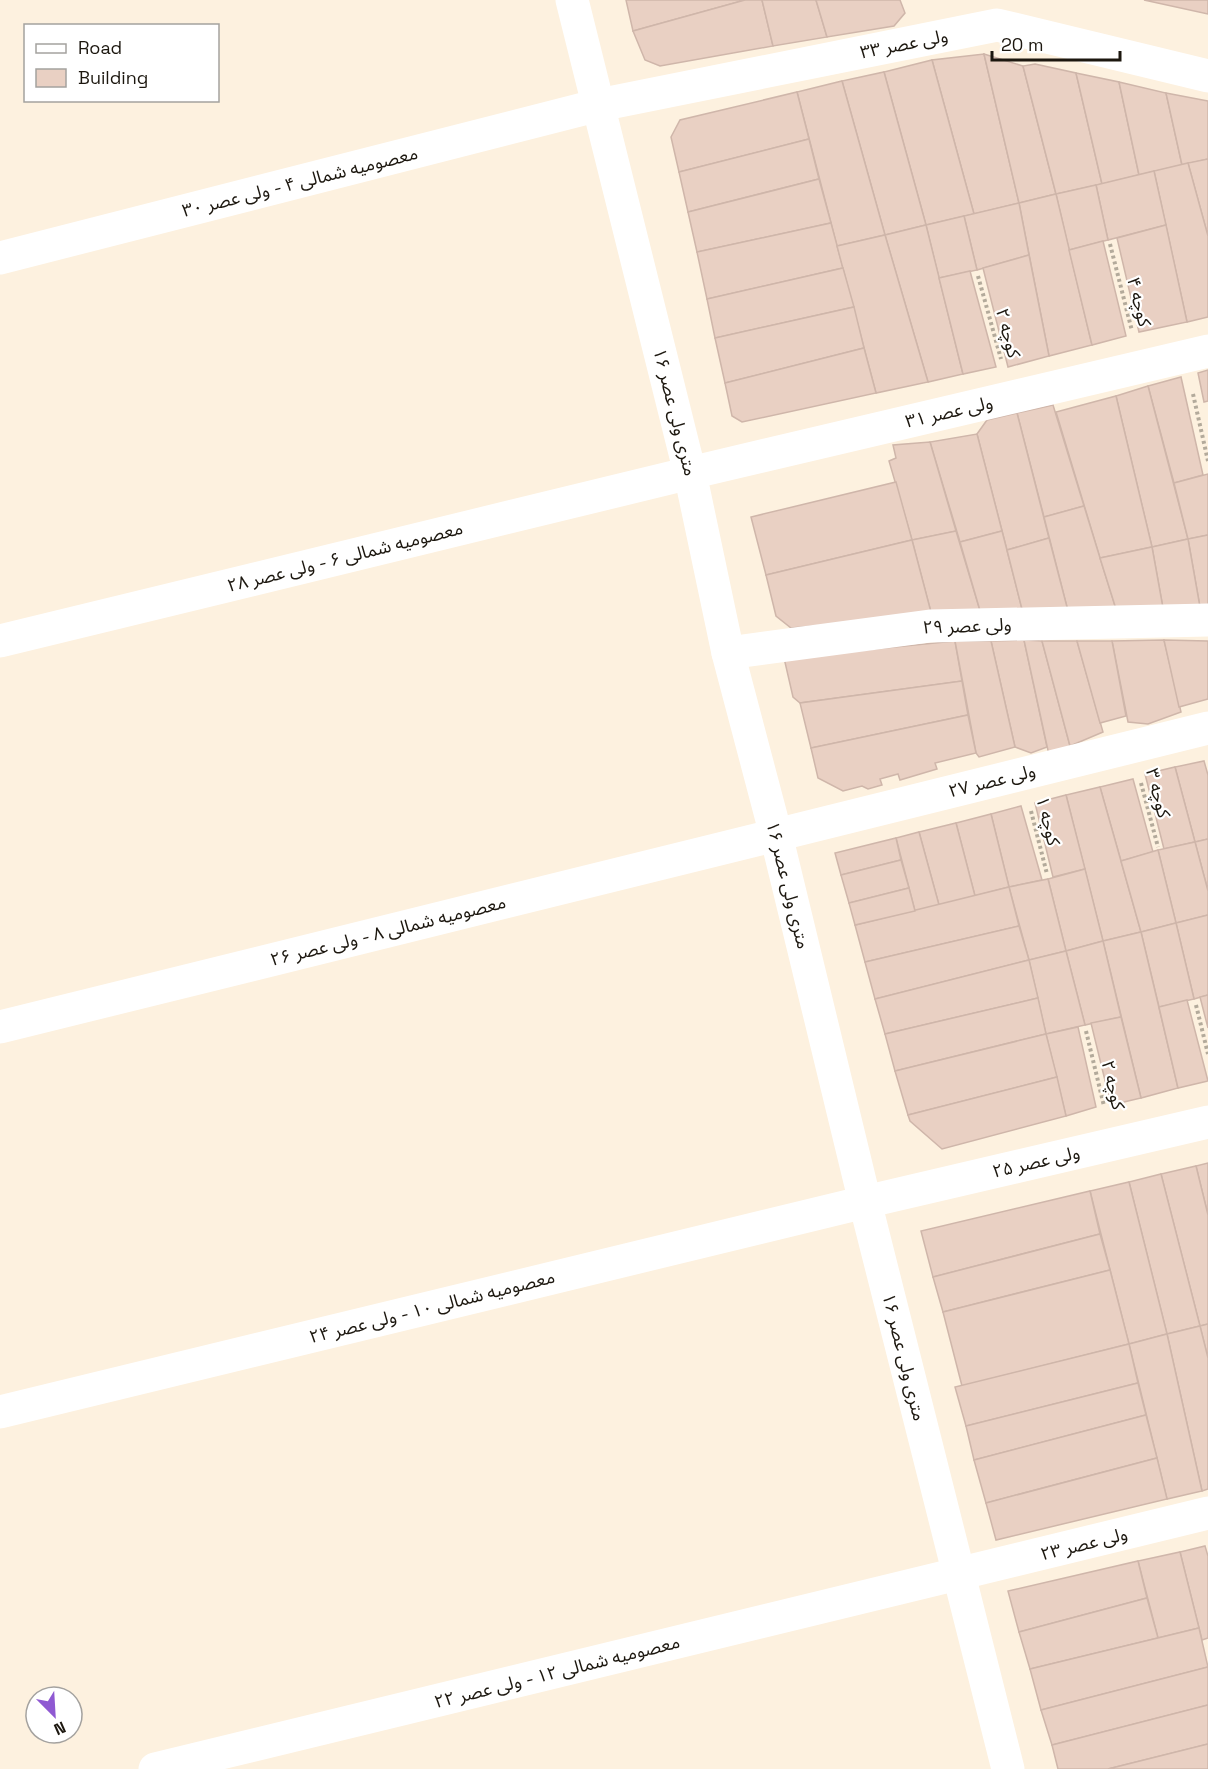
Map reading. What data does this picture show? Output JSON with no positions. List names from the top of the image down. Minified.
{"streets":{"street":["ولی عصر ۳۳","معصومیه شمالی ۴ - ولی عصر ۳۰","۱۶ متری ولی عصر","ولی عصر ۳۱","معصومیه شمالی ۶ - ولی عصر ۲۸","ولی عصر ۲۹","ولی عصر ۲۷","معصومیه شمالی ۸ - ولی عصر ۲۶","ولی عصر ۲۵","معصومیه شمالی ۱۰ - ولی عصر ۲۴","ولی عصر ۲۳","معصومیه شمالی ۱۲ - ولی عصر ۲۲"],"path":["کوچه ۴","کوچه ۲","کوچه ۳","کوچه ۱"]},"crossings":[["ولی عصر ۳۳","معصومیه شمالی ۴ - ولی عصر ۳۰"],["ولی عصر ۳۳","۱۶ متری ولی عصر"],["معصومیه شمالی ۴ - ولی عصر ۳۰","۱۶ متری ولی عصر"],["کوچه ۴","ولی عصر ۳۱"],["کوچه ۲","ولی عصر ۳۱"],["کوچه ۲","ولی عصر ۲۵"],["۱۶ متری ولی عصر","ولی عصر ۳۱"],["۱۶ متری ولی عصر","معصومیه شمالی ۶ - ولی عصر ۲۸"],["۱۶ متری ولی عصر","ولی عصر ۲۹"],["۱۶ متری ولی عصر","ولی عصر ۲۷"],["۱۶ متری ولی عصر","معصومیه شمالی ۸ - ولی عصر ۲۶"],["۱۶ متری ولی عصر","ولی عصر ۲۵"],["۱۶ متری ولی عصر","معصومیه شمالی ۱۰ - ولی عصر ۲۴"],["۱۶ متری ولی عصر","ولی عصر ۲۳"],["۱۶ متری ولی عصر","معصومیه شمالی ۱۲ - ولی عصر ۲۲"],["ولی عصر ۳۱","معصومیه شمالی ۶ - ولی عصر ۲۸"],["ولی عصر ۲۷","کوچه ۳"],["ولی عصر ۲۷","کوچه ۱"],["ولی عصر ۲۷","معصومیه شمالی ۸ - ولی عصر ۲۶"],["ولی عصر ۲۵","معصومیه شمالی ۱۰ - ولی عصر ۲۴"],["ولی عصر ۲۳","معصومیه شمالی ۱۲ - ولی عصر ۲۲"]],"legend":["Road","Building"],"scale_bar":"20 m","north":"bottom right"}
